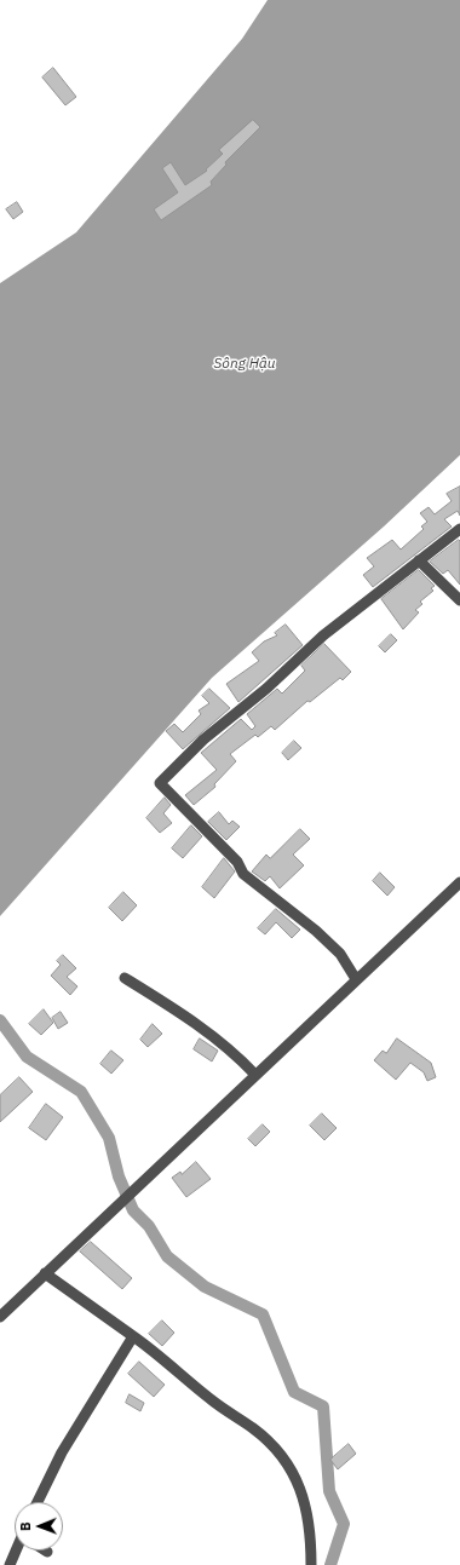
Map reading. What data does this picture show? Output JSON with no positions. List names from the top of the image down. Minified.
{"water":["Sông Hậu"],"north":"left"}
